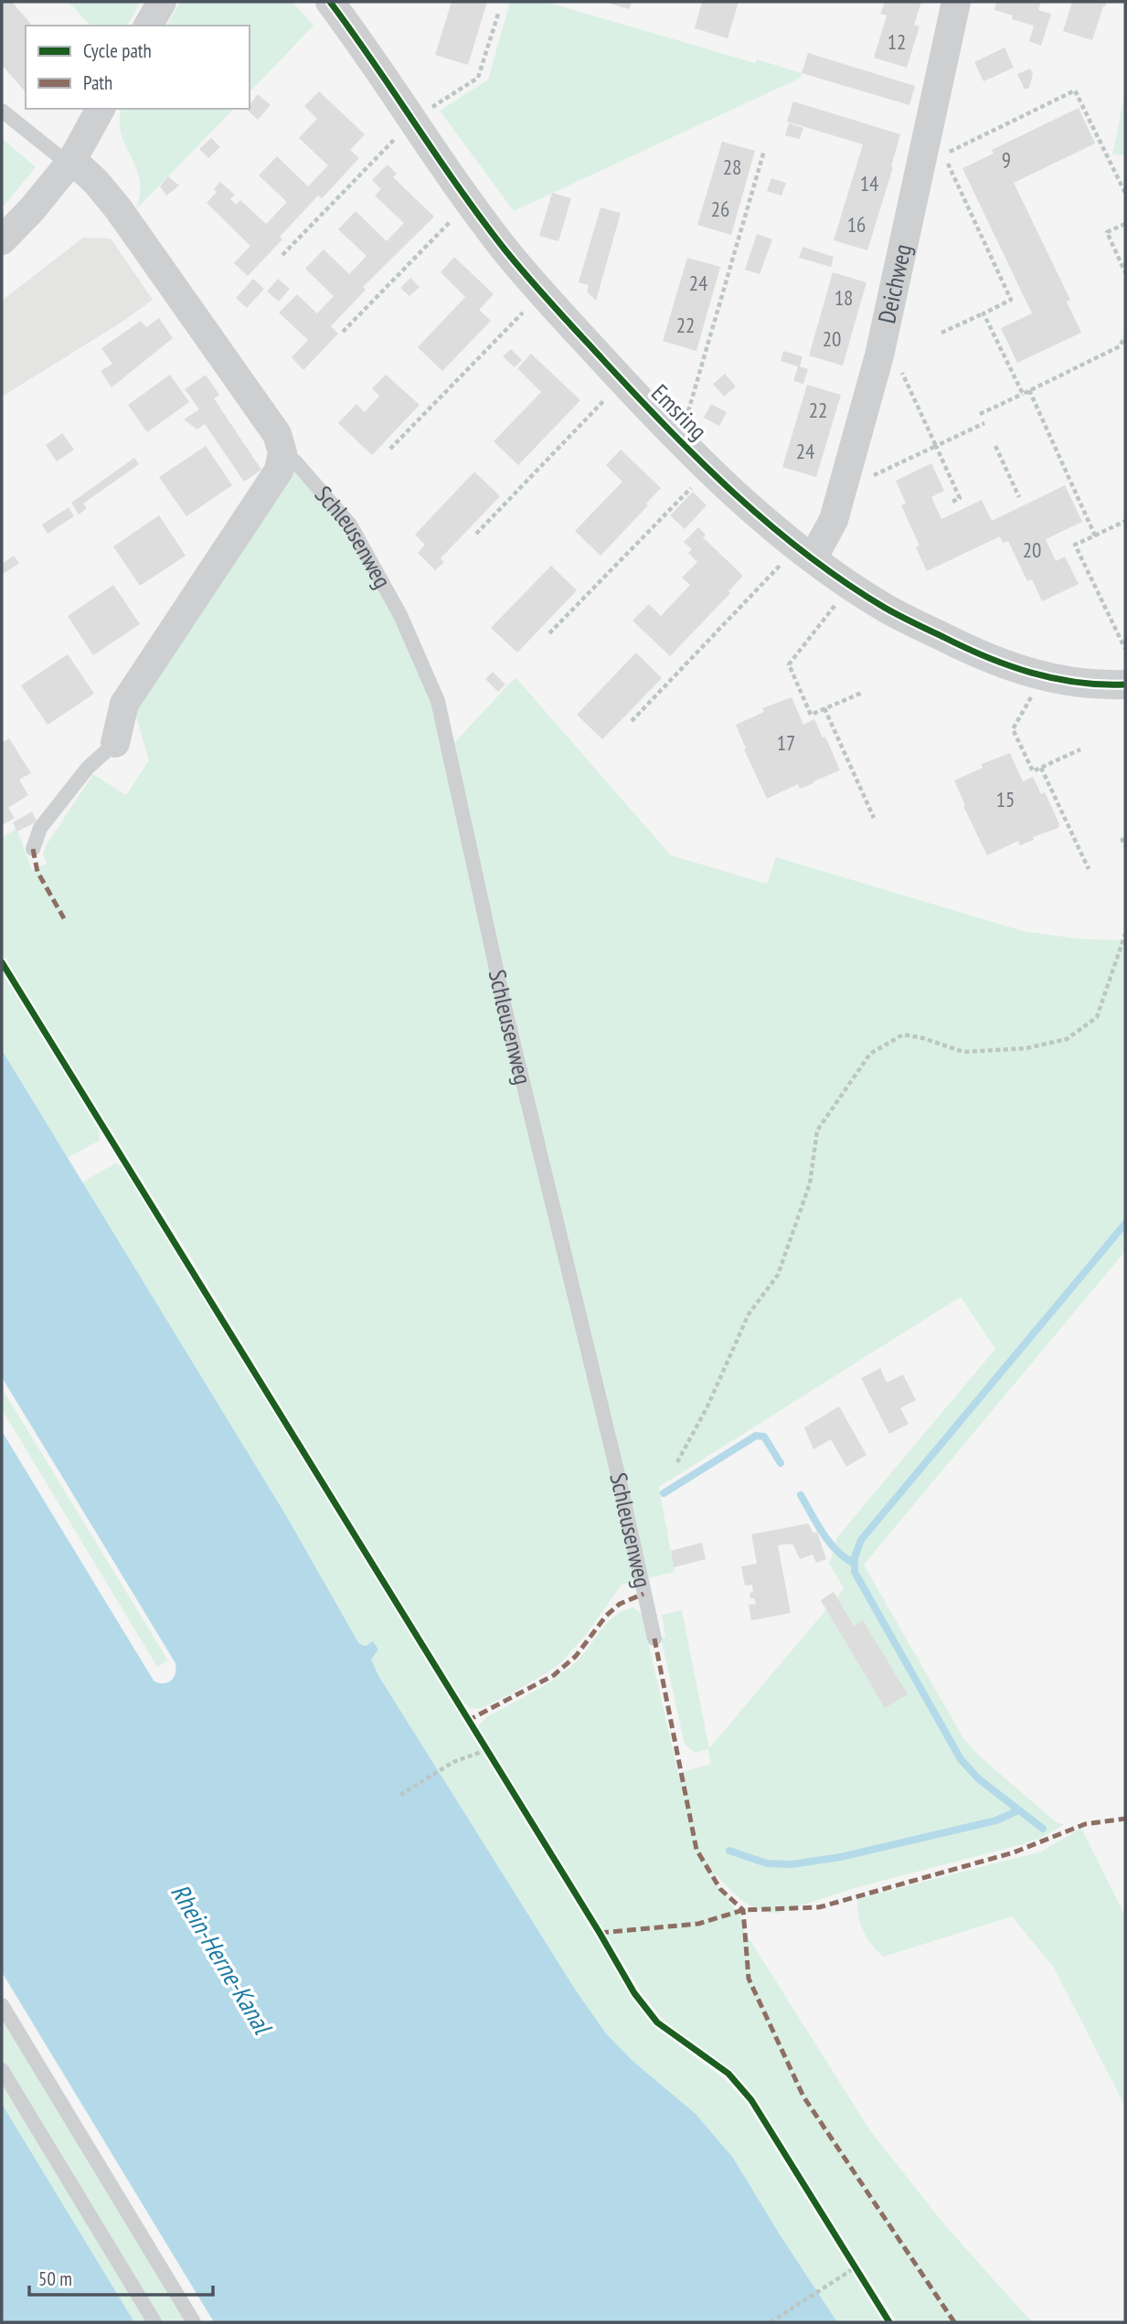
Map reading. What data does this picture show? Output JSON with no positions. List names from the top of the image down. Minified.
{"streets":{"street":["Deichweg","Emsring","Schleusenweg"]},"crossings":[["Deichweg","Emsring"]],"water":["Rhein-Herne-Kanal"],"house_numbers":["12","9","28","14","26","16","24","18","22","20","22","24","20","17","15"],"legend":["Cycle path","Path"],"scale_bar":"50 m"}
